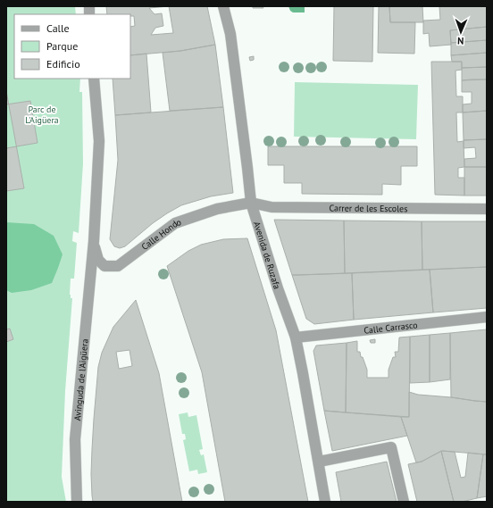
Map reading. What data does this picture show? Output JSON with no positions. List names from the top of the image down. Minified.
{"streets":{"street":["Carrer de les Escoles","Calle Hondo","Avenida de Ruzafa","Calle Carrasco","Avinguda de l'Aigüera"]},"crossings":[["Carrer de les Escoles","Calle Hondo"],["Carrer de les Escoles","Avenida de Ruzafa"],["Calle Hondo","Avenida de Ruzafa"],["Calle Hondo","Avinguda de l'Aigüera"],["Avenida de Ruzafa","Calle Carrasco"]],"parks":["Parc de L'Aigüera"],"legend":["Calle","Parque","Edificio"],"north":"bottom"}
